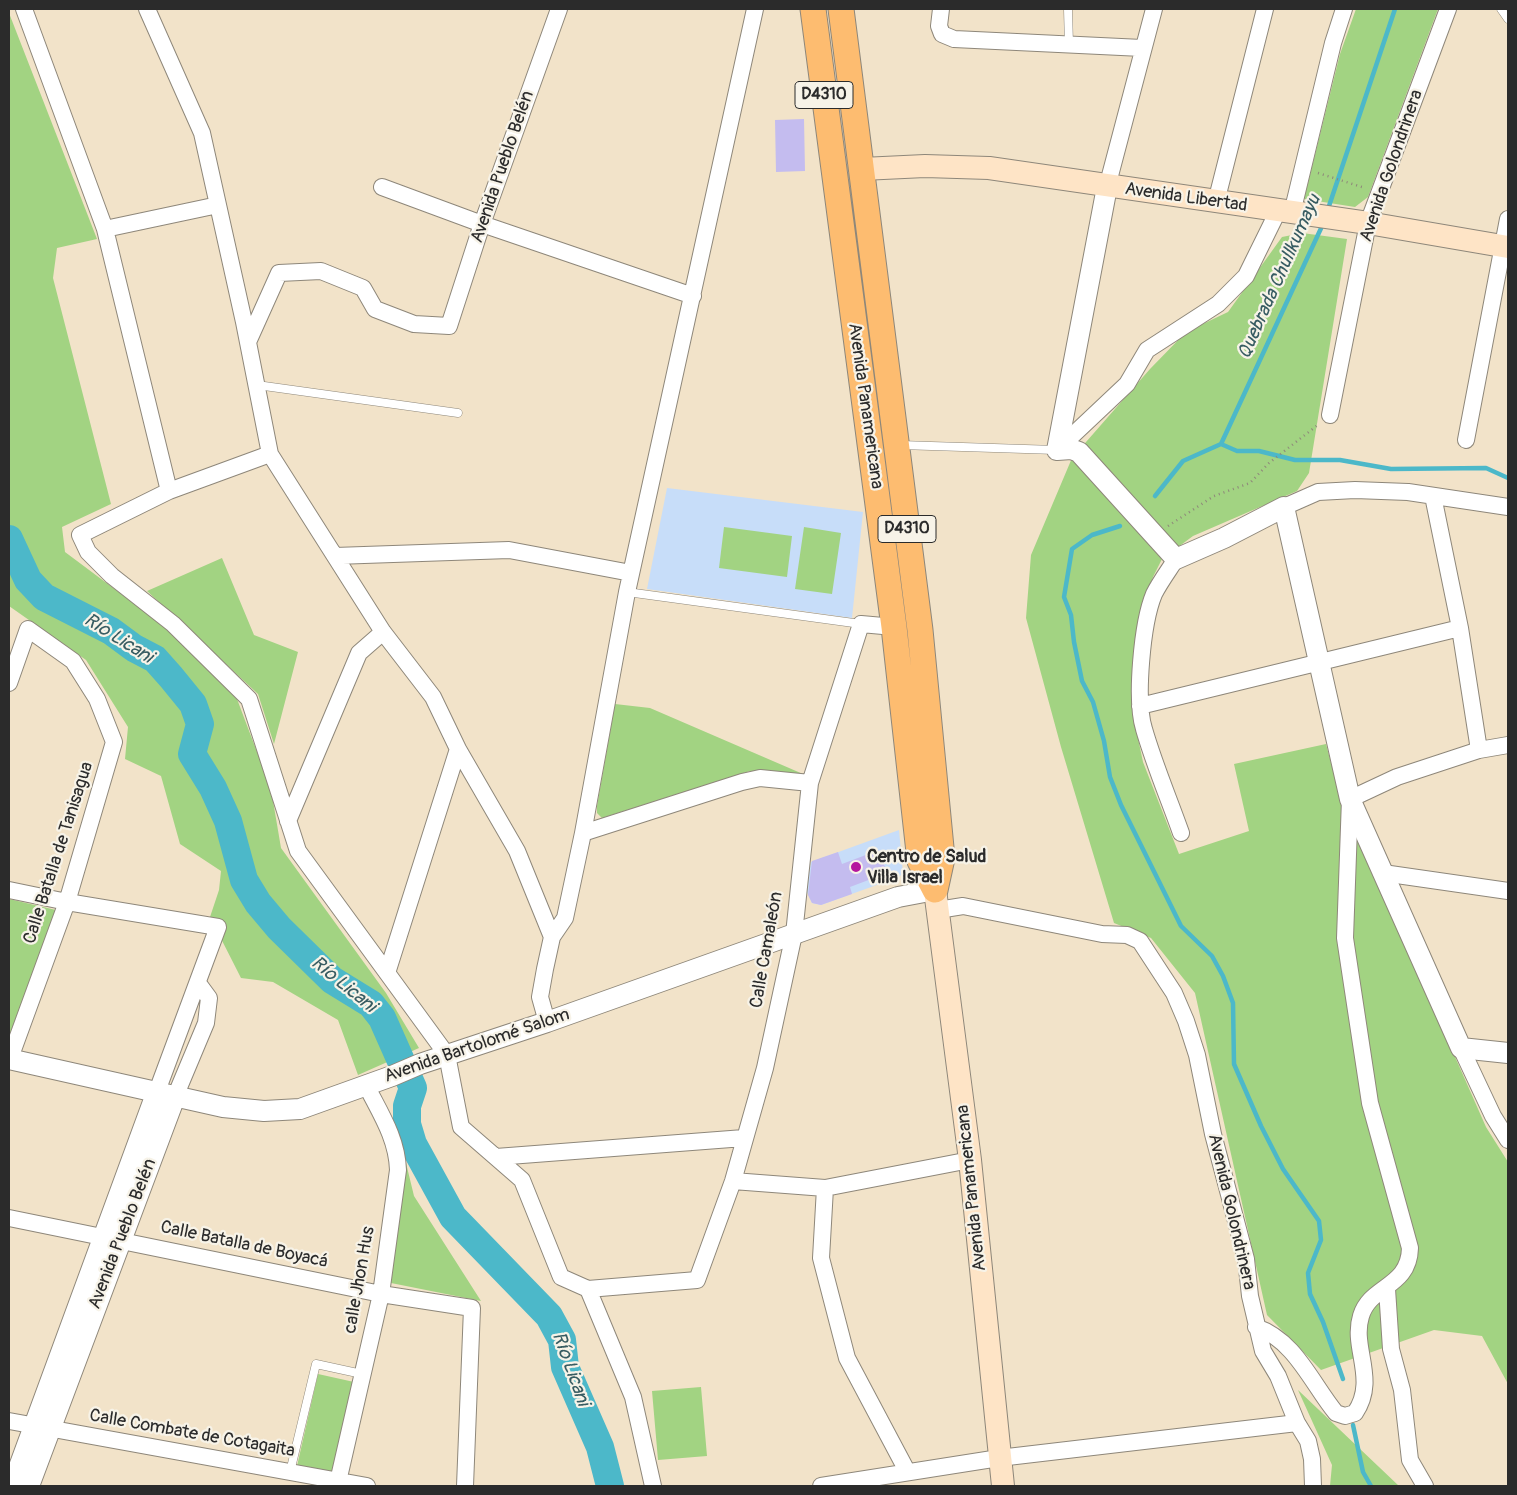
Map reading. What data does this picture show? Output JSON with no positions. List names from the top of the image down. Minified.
{"streets":{"main road":["D4310","Avenida Libertad","Avenida Panamericana"],"street":["Avenida Golondrinera","Avenida Pueblo Belén","Calle Batalla de Tanisagua","Calle Camaleón","Avenida Bartolomé Salom","Calle Batalla de Boyacá","calle Jhon Hus","Calle Combate de Cotagaita"]},"crossings":[["Avenida Golondrinera","Avenida Libertad"],["Avenida Golondrinera","Avenida Panamericana"],["Avenida Golondrinera","Avenida Bartolomé Salom"],["Avenida Pueblo Belén","Calle Batalla de Tanisagua"],["Avenida Pueblo Belén","Avenida Bartolomé Salom"],["Avenida Pueblo Belén","Calle Batalla de Boyacá"],["Avenida Pueblo Belén","Calle Combate de Cotagaita"],["Avenida Libertad","Avenida Panamericana"],["Avenida Panamericana","Avenida Bartolomé Salom"],["Calle Batalla de Tanisagua","Avenida Bartolomé Salom"],["Calle Camaleón","Avenida Bartolomé Salom"],["Avenida Bartolomé Salom","calle Jhon Hus"],["Calle Batalla de Boyacá","calle Jhon Hus"],["calle Jhon Hus","Calle Combate de Cotagaita"]],"water":["Quebrada Chullkumayu","Río Licani"],"places":["Centro de Salud Villa Israel"]}
